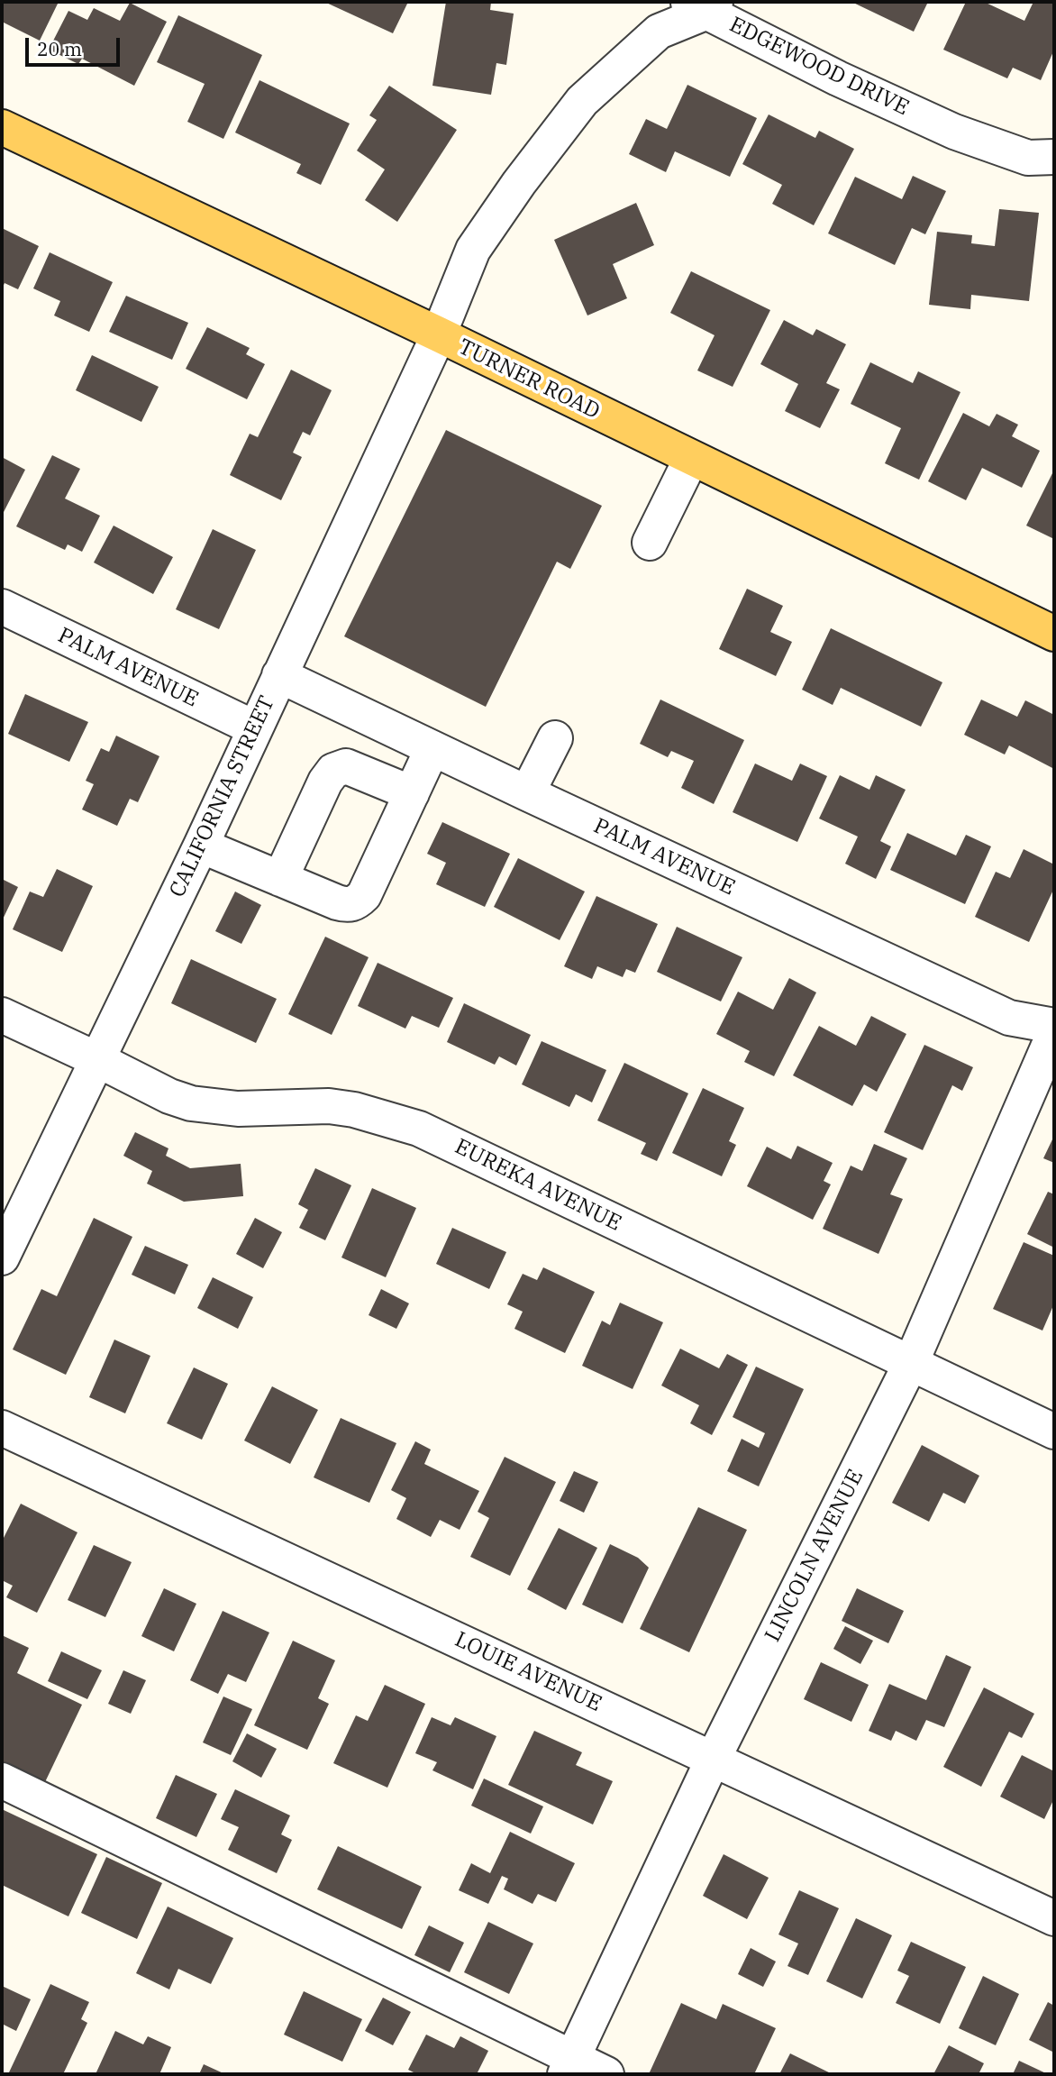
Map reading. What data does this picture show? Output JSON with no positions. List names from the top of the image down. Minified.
{"streets":{"main road":["TURNER ROAD"],"street":["EDGEWOOD DRIVE","PALM AVENUE","CALIFORNIA STREET","EUREKA AVENUE","LINCOLN AVENUE","LOUIE AVENUE"]},"crossings":[["EDGEWOOD DRIVE","TURNER ROAD"],["EDGEWOOD DRIVE","CALIFORNIA STREET"],["TURNER ROAD","CALIFORNIA STREET"],["PALM AVENUE","CALIFORNIA STREET"],["CALIFORNIA STREET","EUREKA AVENUE"],["EUREKA AVENUE","LINCOLN AVENUE"],["LINCOLN AVENUE","LOUIE AVENUE"]],"scale_bar":"20 m"}
